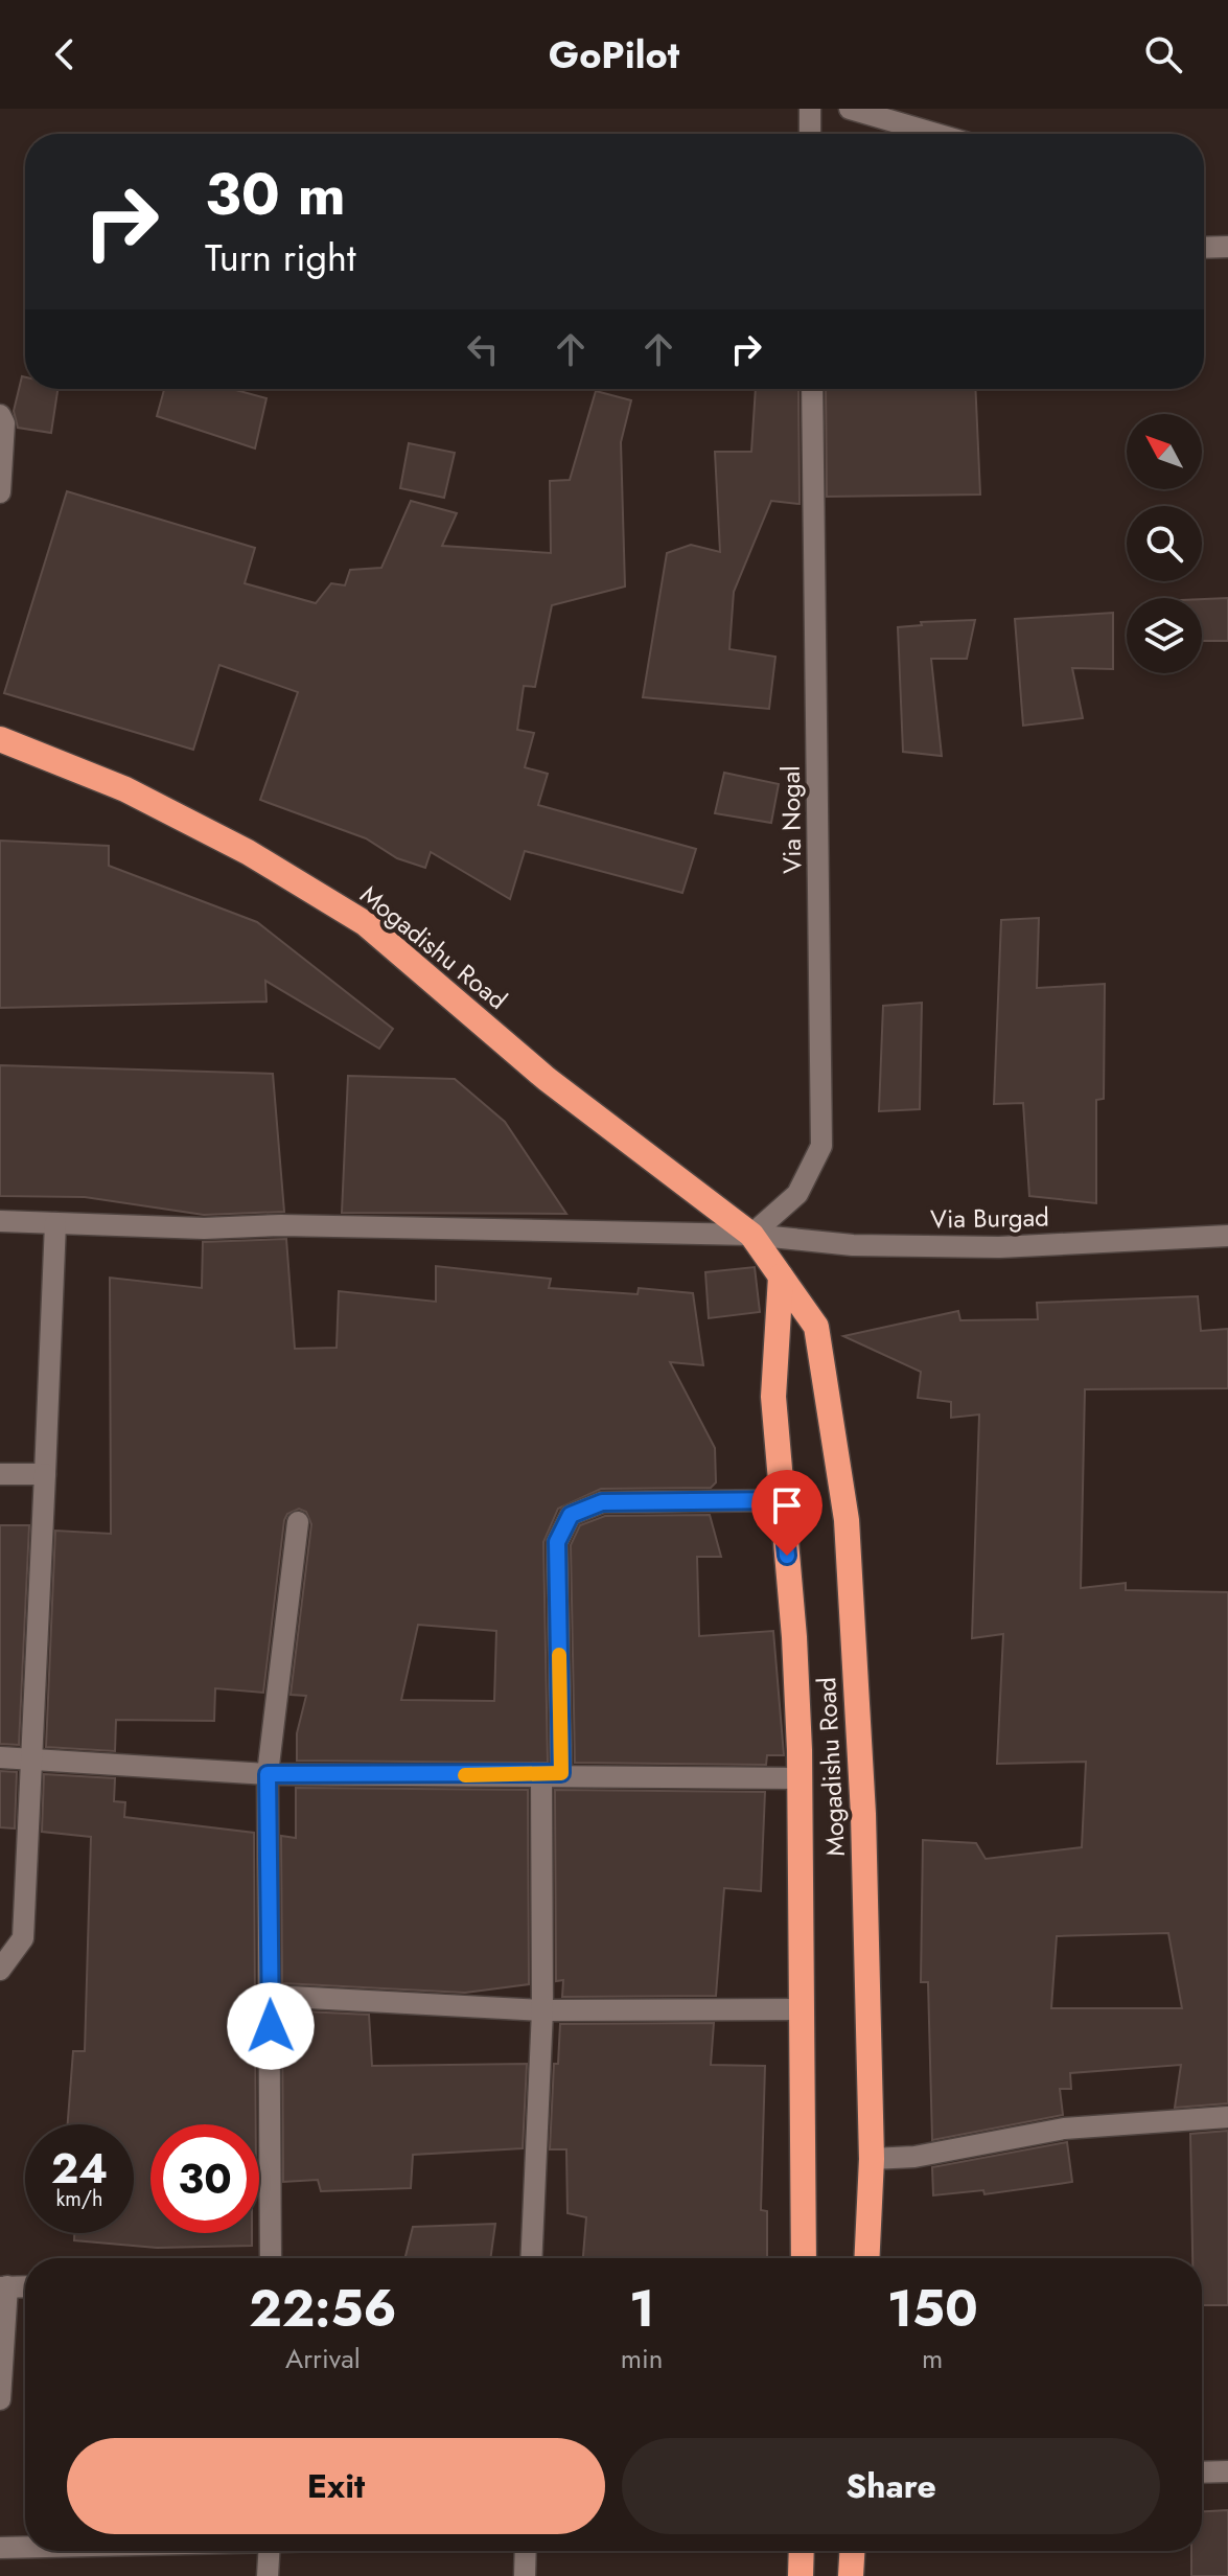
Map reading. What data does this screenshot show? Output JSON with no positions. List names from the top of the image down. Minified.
{"streets":{"highway":["Mogadishu Road"],"street":["Via Nogal","Via Burgad"]},"crossings":[["Via Nogal","Mogadishu Road"],["Via Nogal","Via Burgad"],["Mogadishu Road","Via Burgad"]],"north":"top left","page":{"header":"GoPilot","turn":["30 m","Turn right"],"speed":"24 km/h","limit":"30","eta":["22:56","Arrival","1","min","150","m"],"buttons":["Exit","Share"]}}
